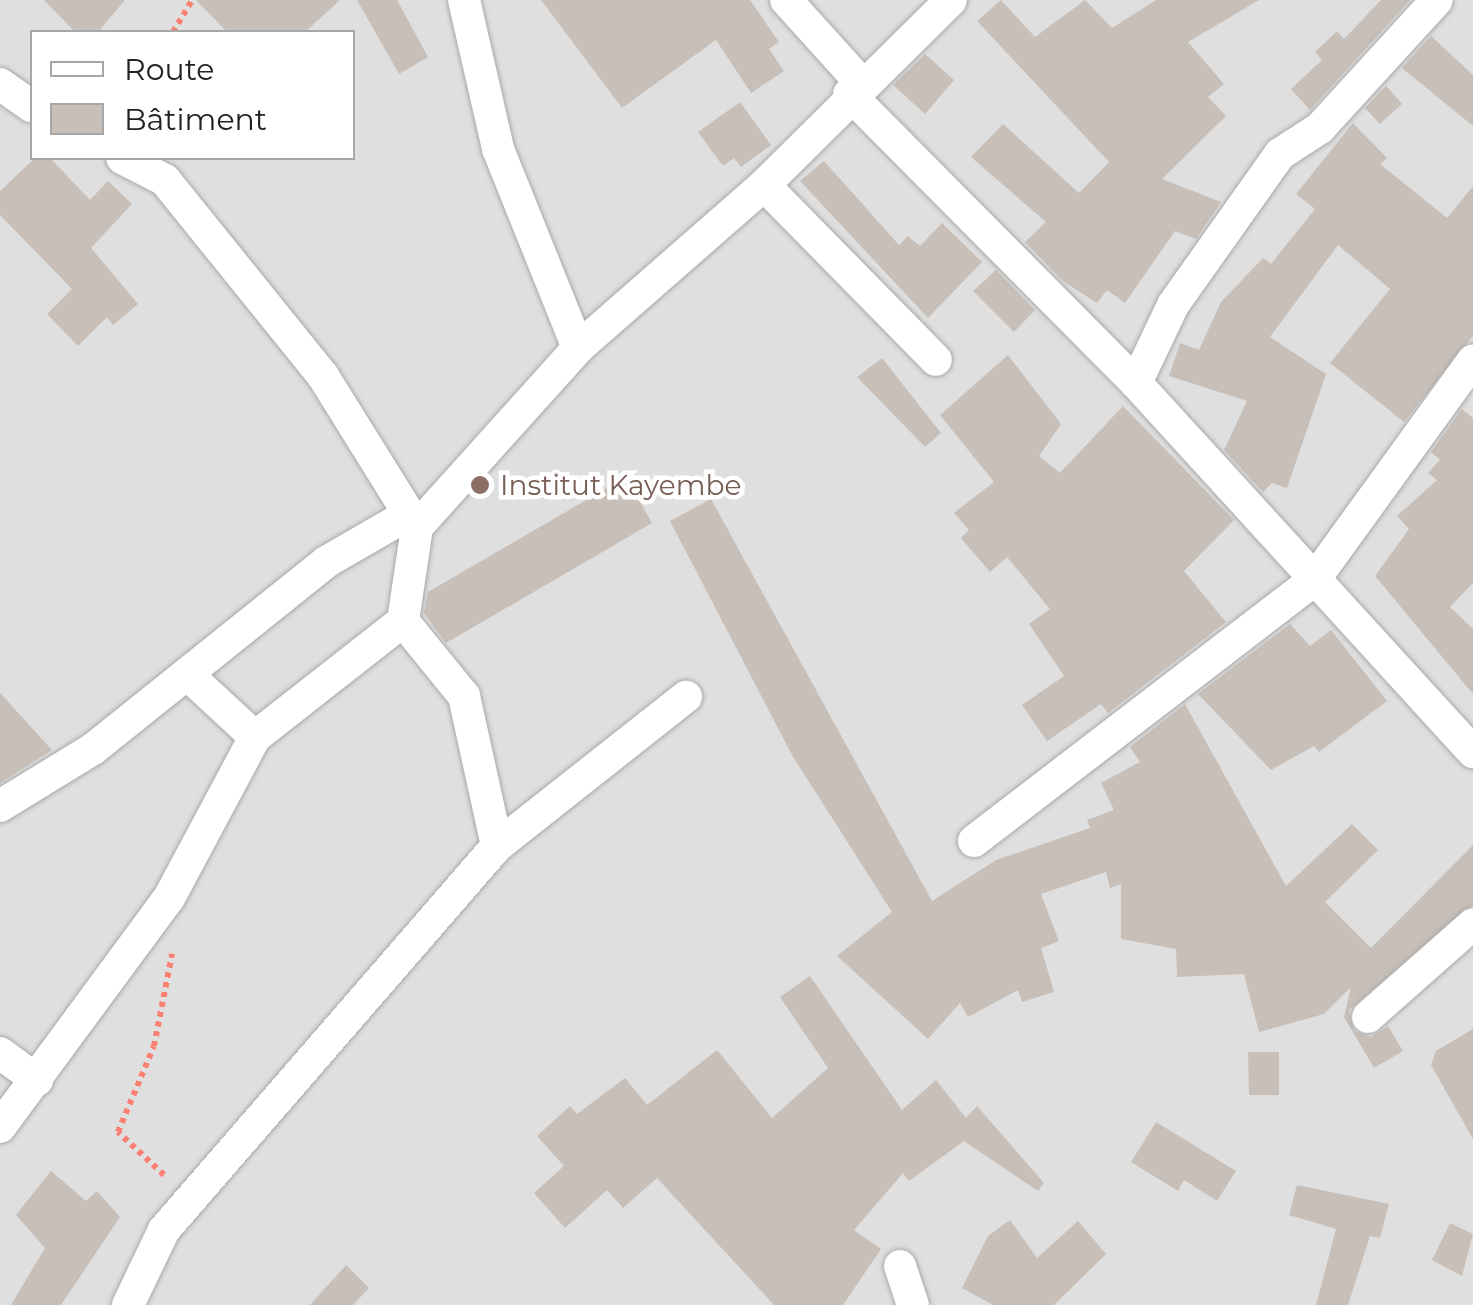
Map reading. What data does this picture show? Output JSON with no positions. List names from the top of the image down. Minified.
{"places":["Institut Kayembe"],"legend":["Route","Bâtiment"]}
